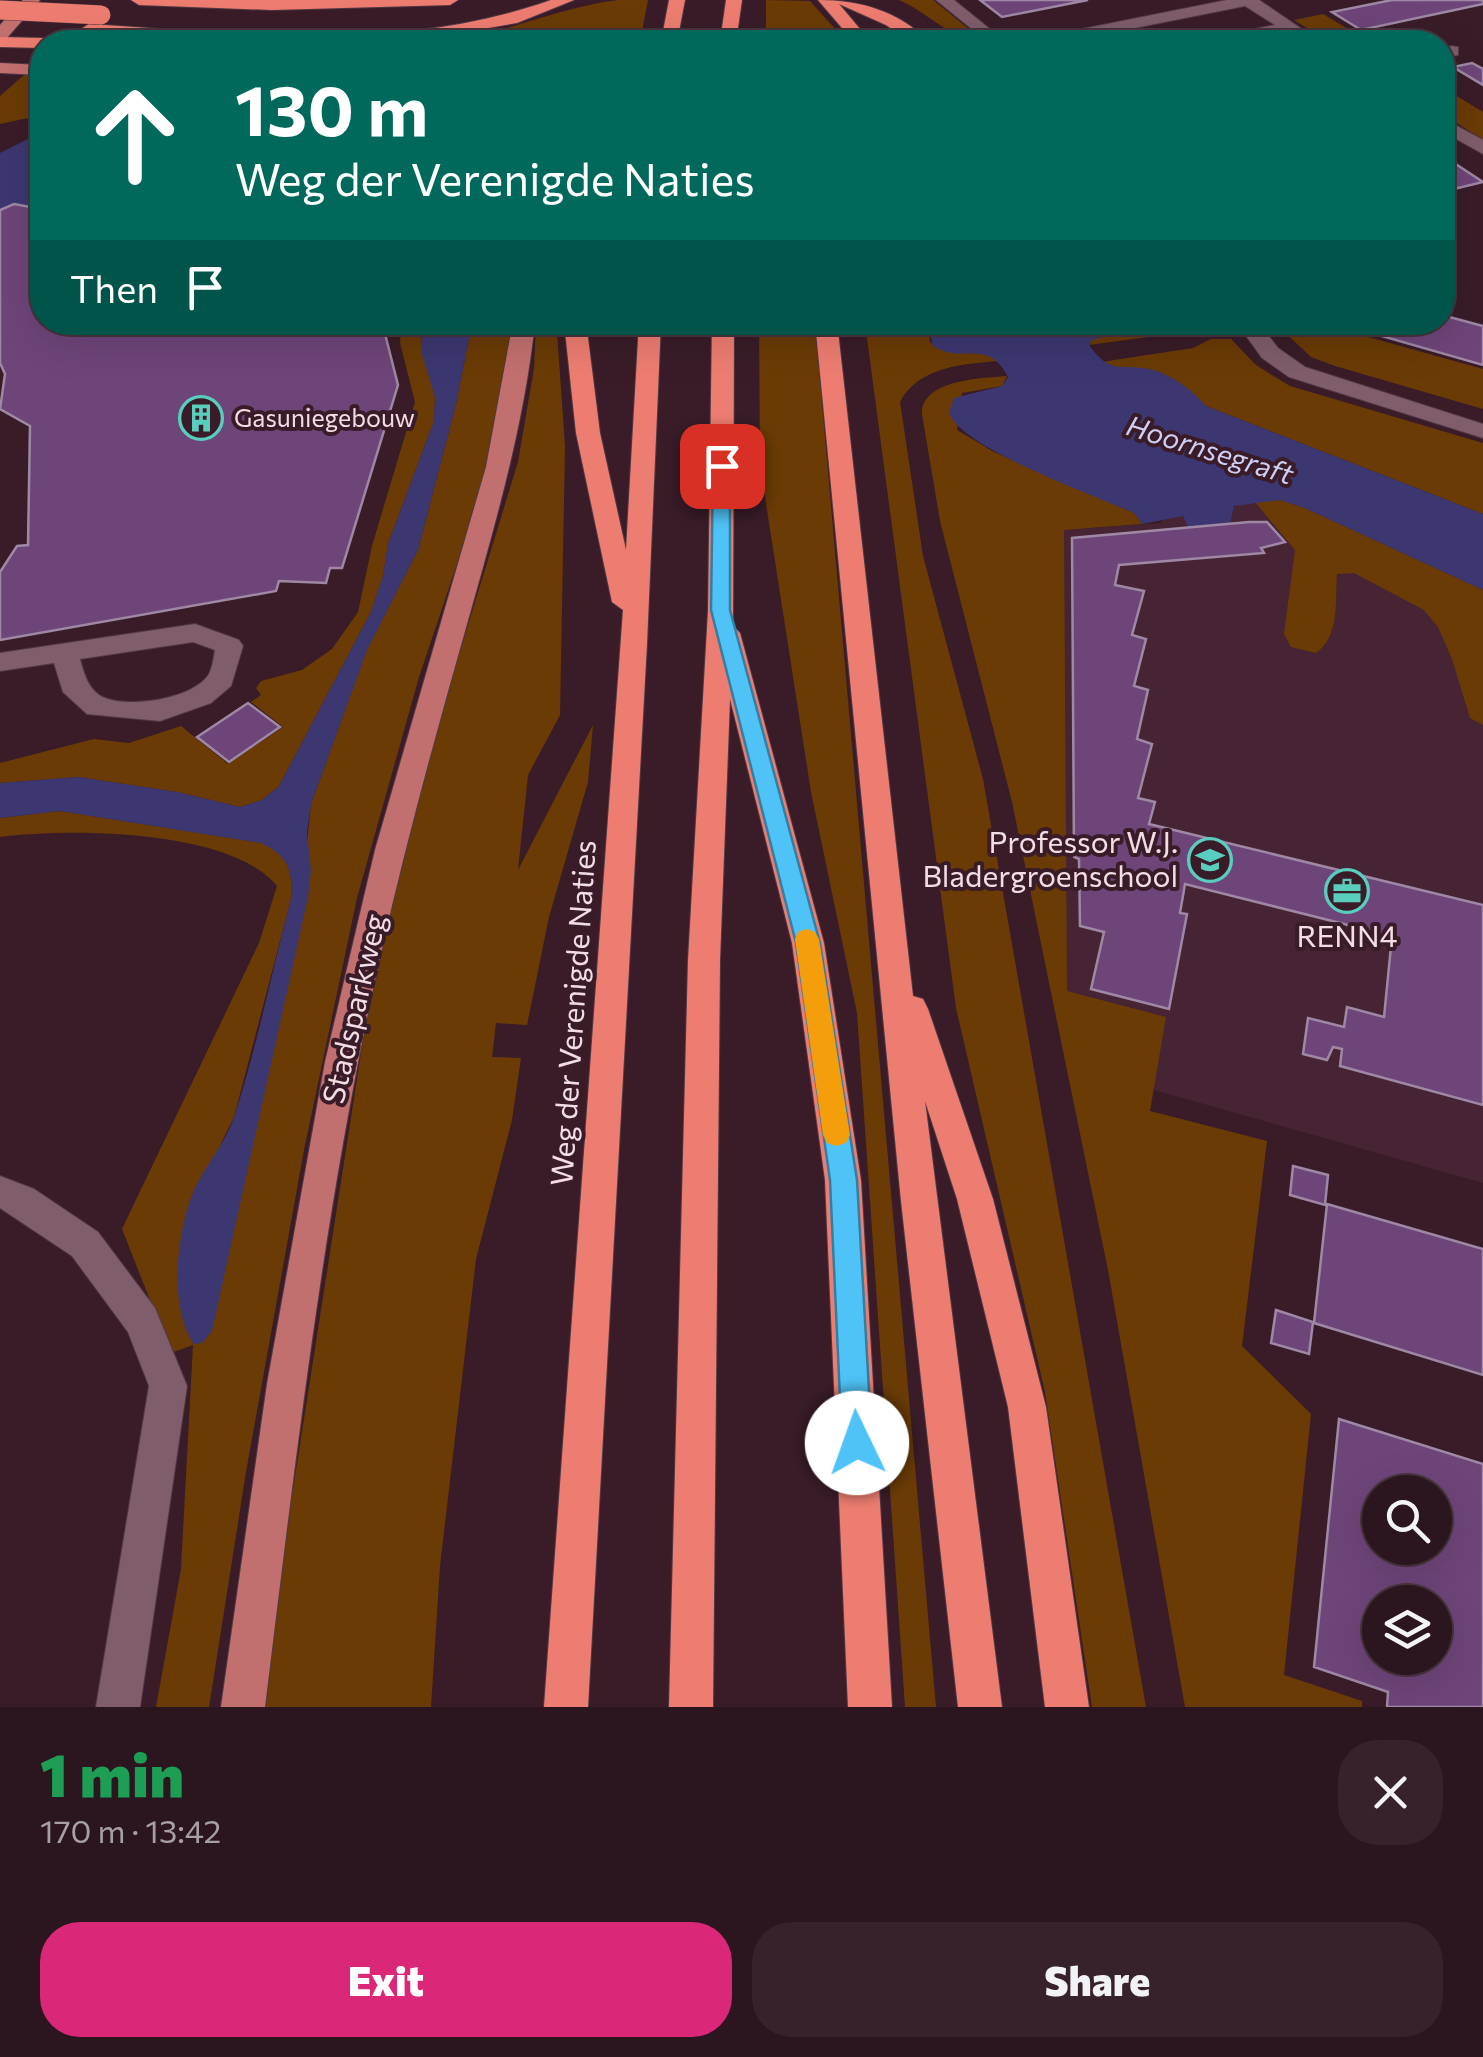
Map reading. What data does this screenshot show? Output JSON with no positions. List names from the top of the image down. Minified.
{"streets":{"highway":["Weg der Verenigde Naties"],"main road":["Stadsparkweg"]},"water":["Hoornsegraft"],"places":{"building":["Gasuniegebouw"],"school or university":["Professor W.J. Bladergroenschool"],"office":["RENN4"]},"page":{"turn":["130 m","Weg der Verenigde Naties"],"then":"Then","heading":["1 min","170 m · 13:42"],"buttons":["Exit","Share"]}}
